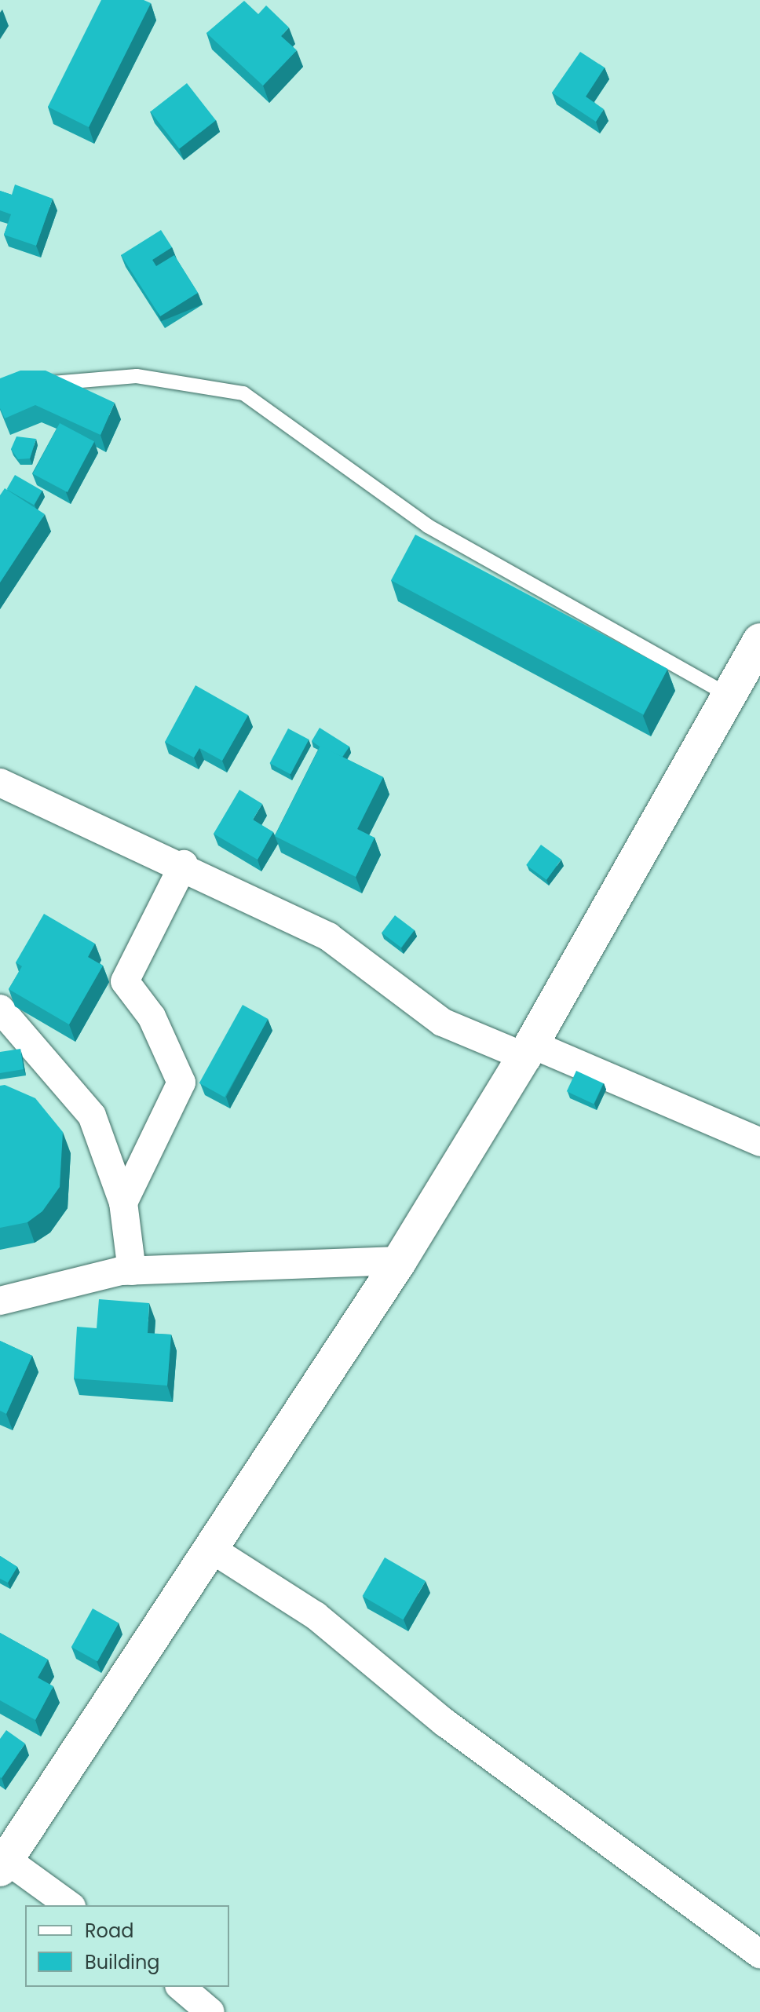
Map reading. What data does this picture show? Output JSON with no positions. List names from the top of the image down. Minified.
{"legend":["Road","Building"]}
